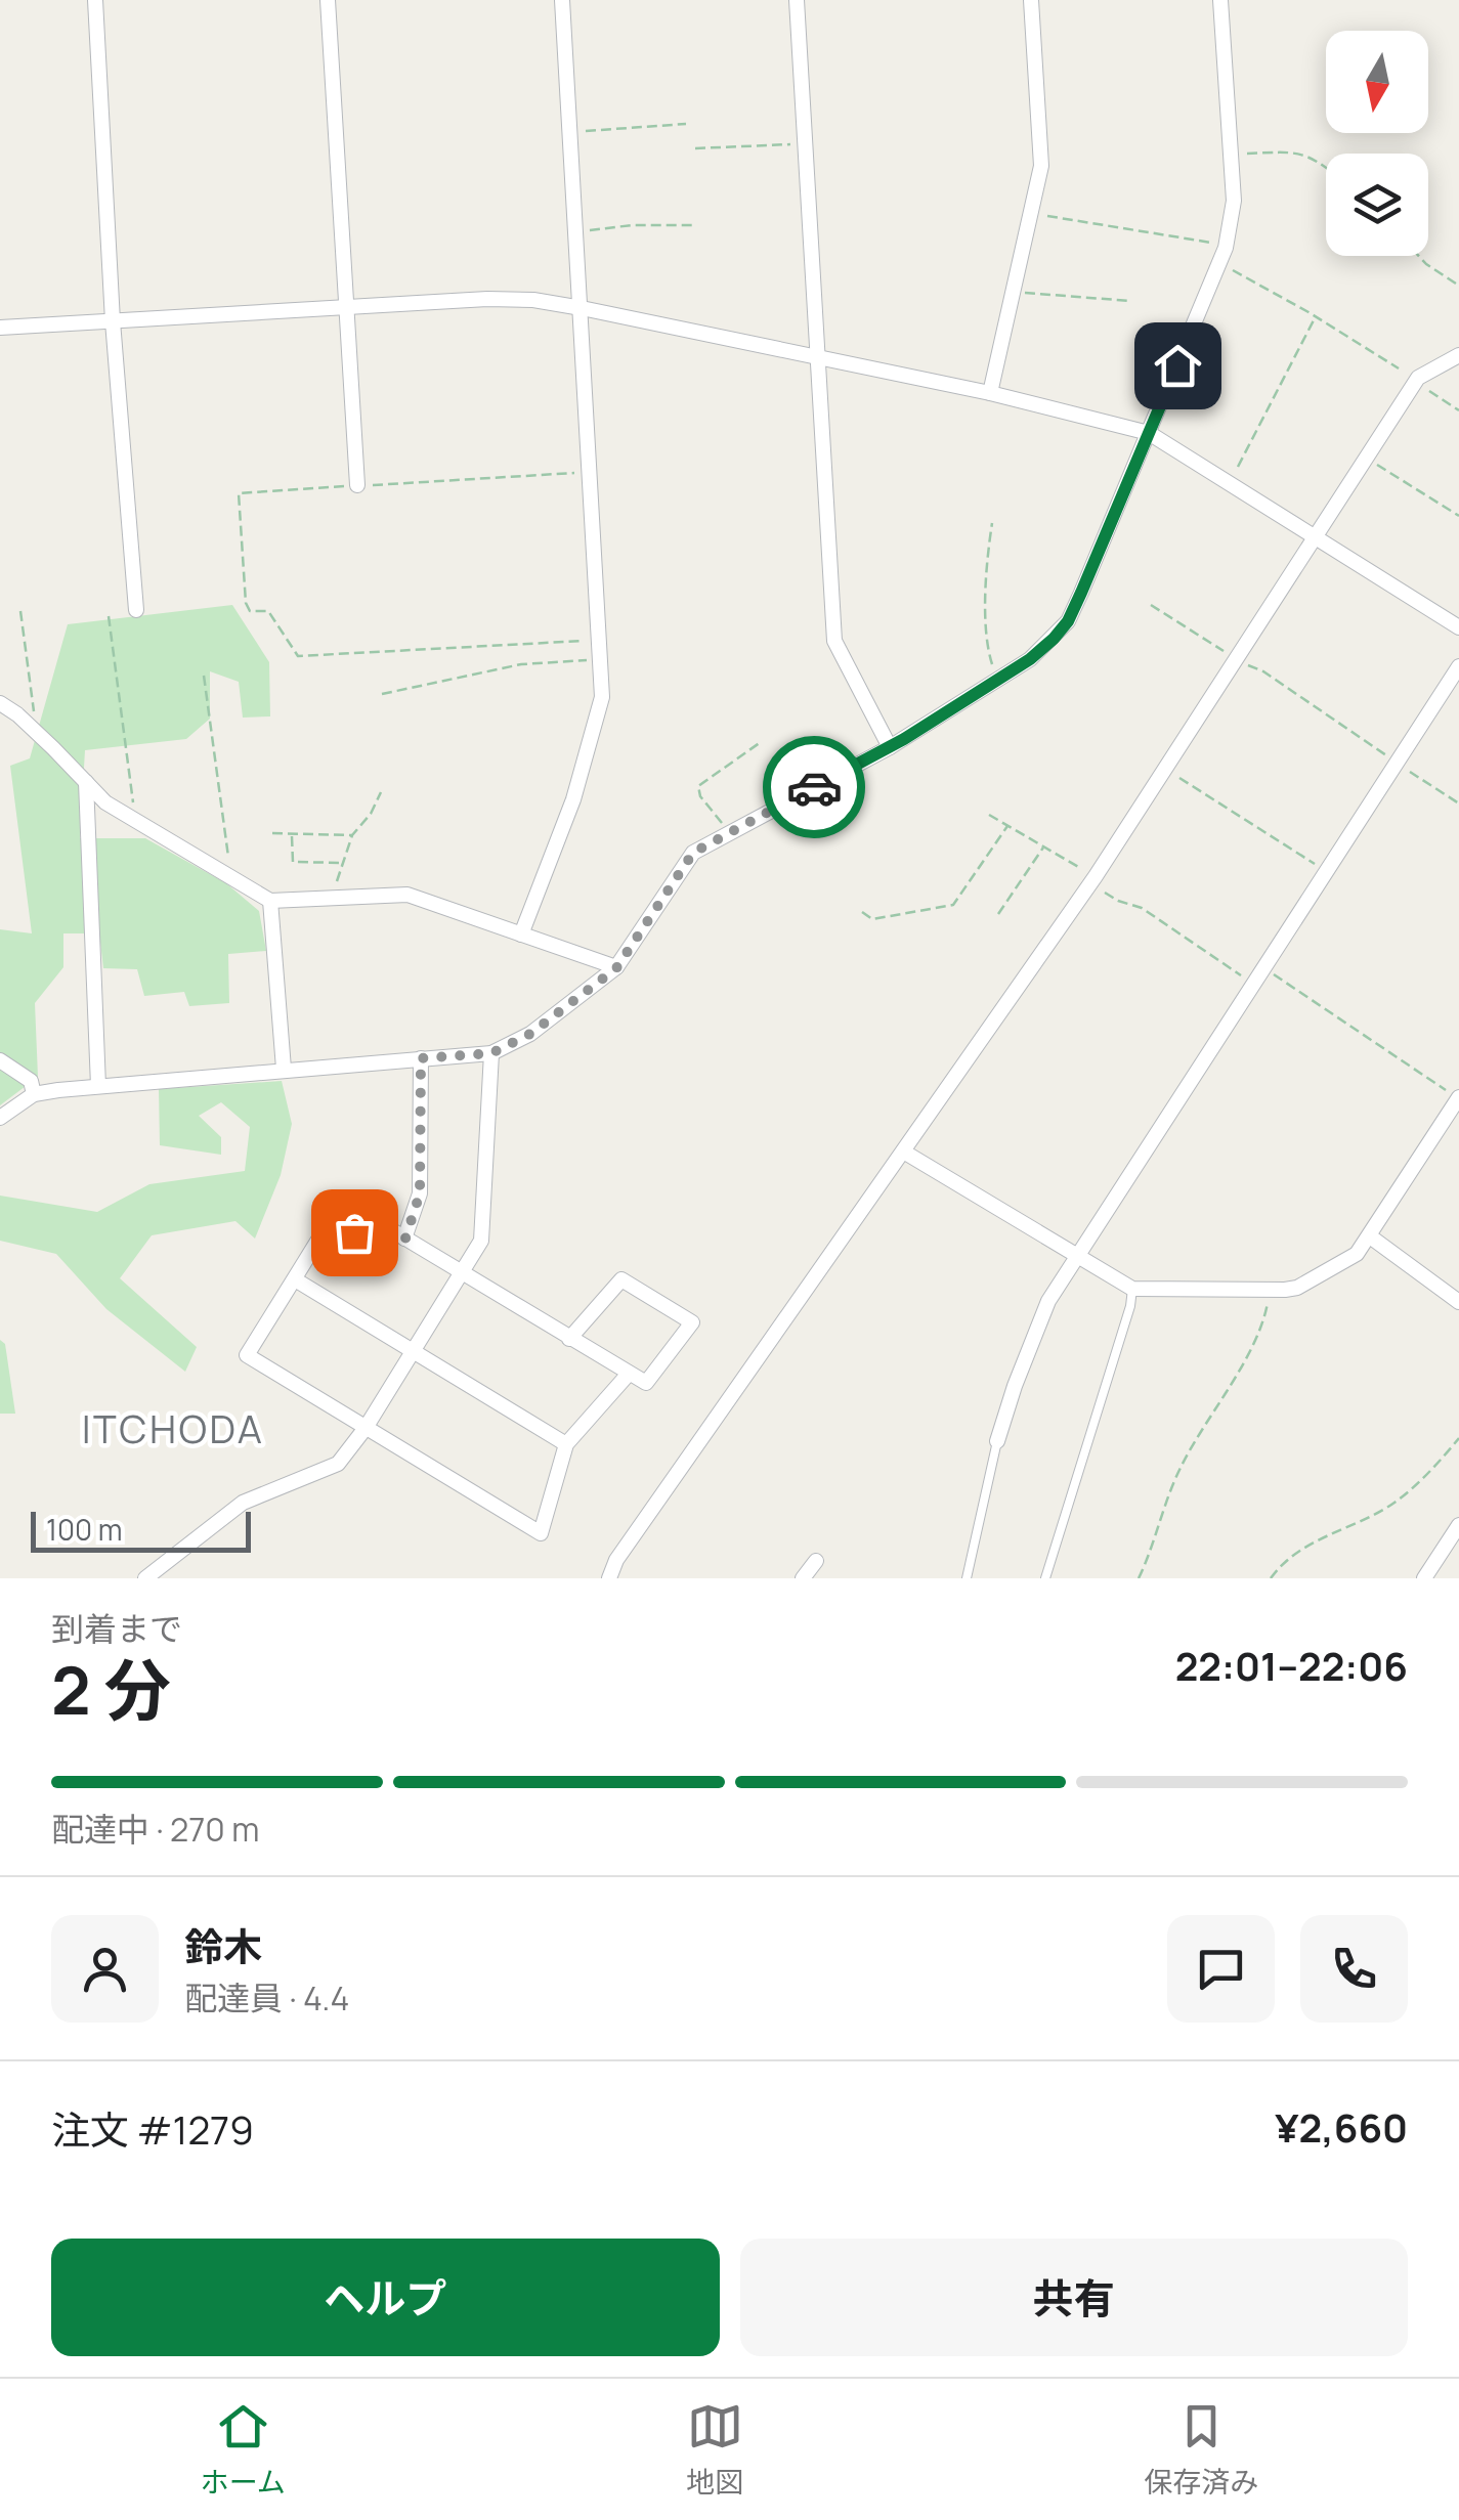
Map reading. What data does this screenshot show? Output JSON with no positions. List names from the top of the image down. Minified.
{"districts":["ITCHODA"],"scale_bar":"100 m","north":"bottom","page":{"scale":"100 m","heading":["2 分","到着まで","22:01–22:06"],"panel":["鈴木","配達員 · 4.4","注文 #1279","¥2,660"],"bar":"配達中 · 270 m","buttons":["ヘルプ","共有"],"tabs":["ホーム","地図","保存済み"]}}
